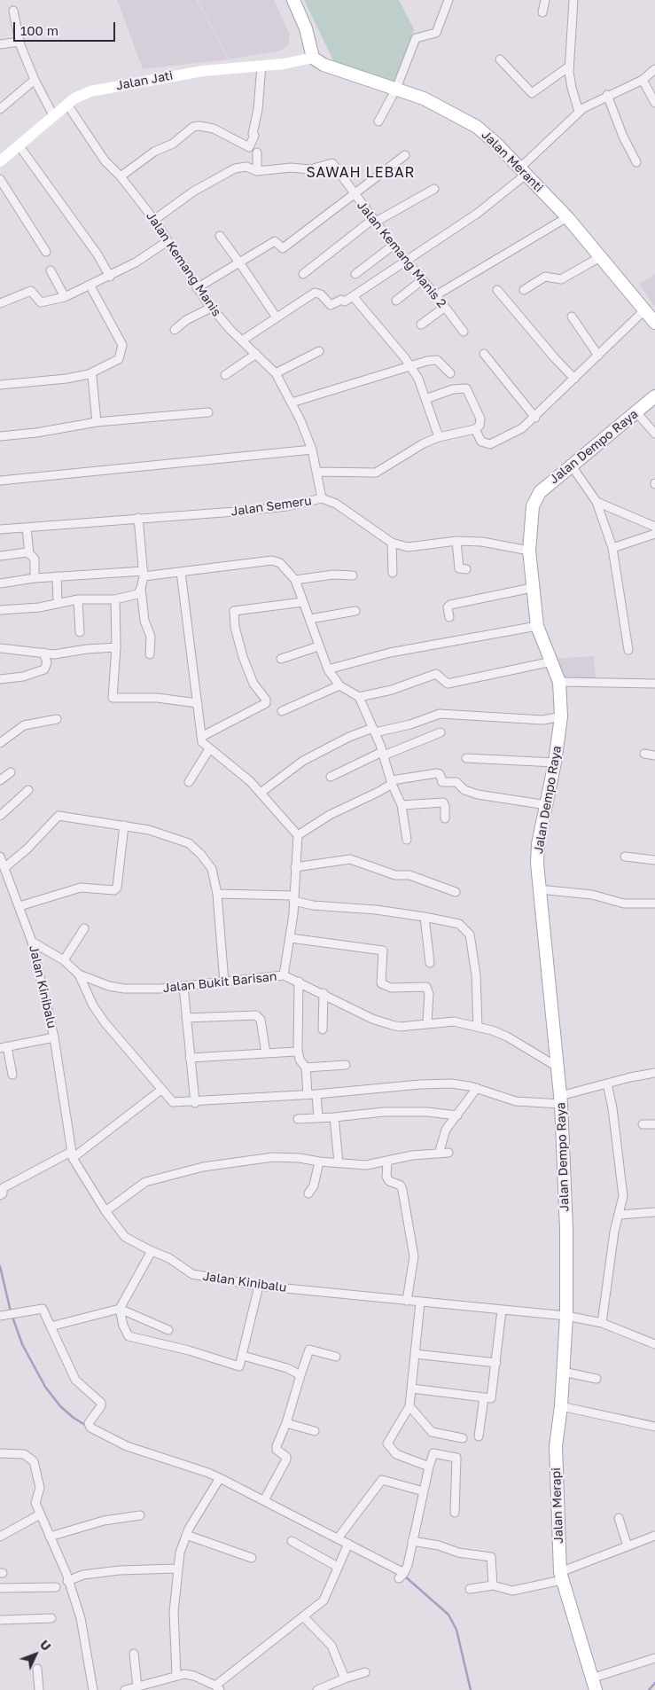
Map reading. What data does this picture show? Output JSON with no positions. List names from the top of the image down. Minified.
{"streets":{"main road":["Jalan Meranti","Jalan Dempo Raya","Jalan Merapi"],"street":["Jalan Jati","Jalan Kemang Manis 2","Jalan Kemang Manis","Jalan Semeru","Jalan Bukit Barisan","Jalan Kinibalu"]},"crossings":[["Jalan Jati","Jalan Meranti"],["Jalan Jati","Jalan Kemang Manis"],["Jalan Kemang Manis 2","Jalan Kemang Manis"],["Jalan Kemang Manis","Jalan Semeru"],["Jalan Dempo Raya","Jalan Semeru"],["Jalan Dempo Raya","Jalan Bukit Barisan"],["Jalan Dempo Raya","Jalan Kinibalu"],["Jalan Dempo Raya","Jalan Merapi"],["Jalan Bukit Barisan","Jalan Kinibalu"],["Jalan Kinibalu","Jalan Merapi"]],"districts":["SAWAH LEBAR"],"scale_bar":"100 m","north":"top right"}
